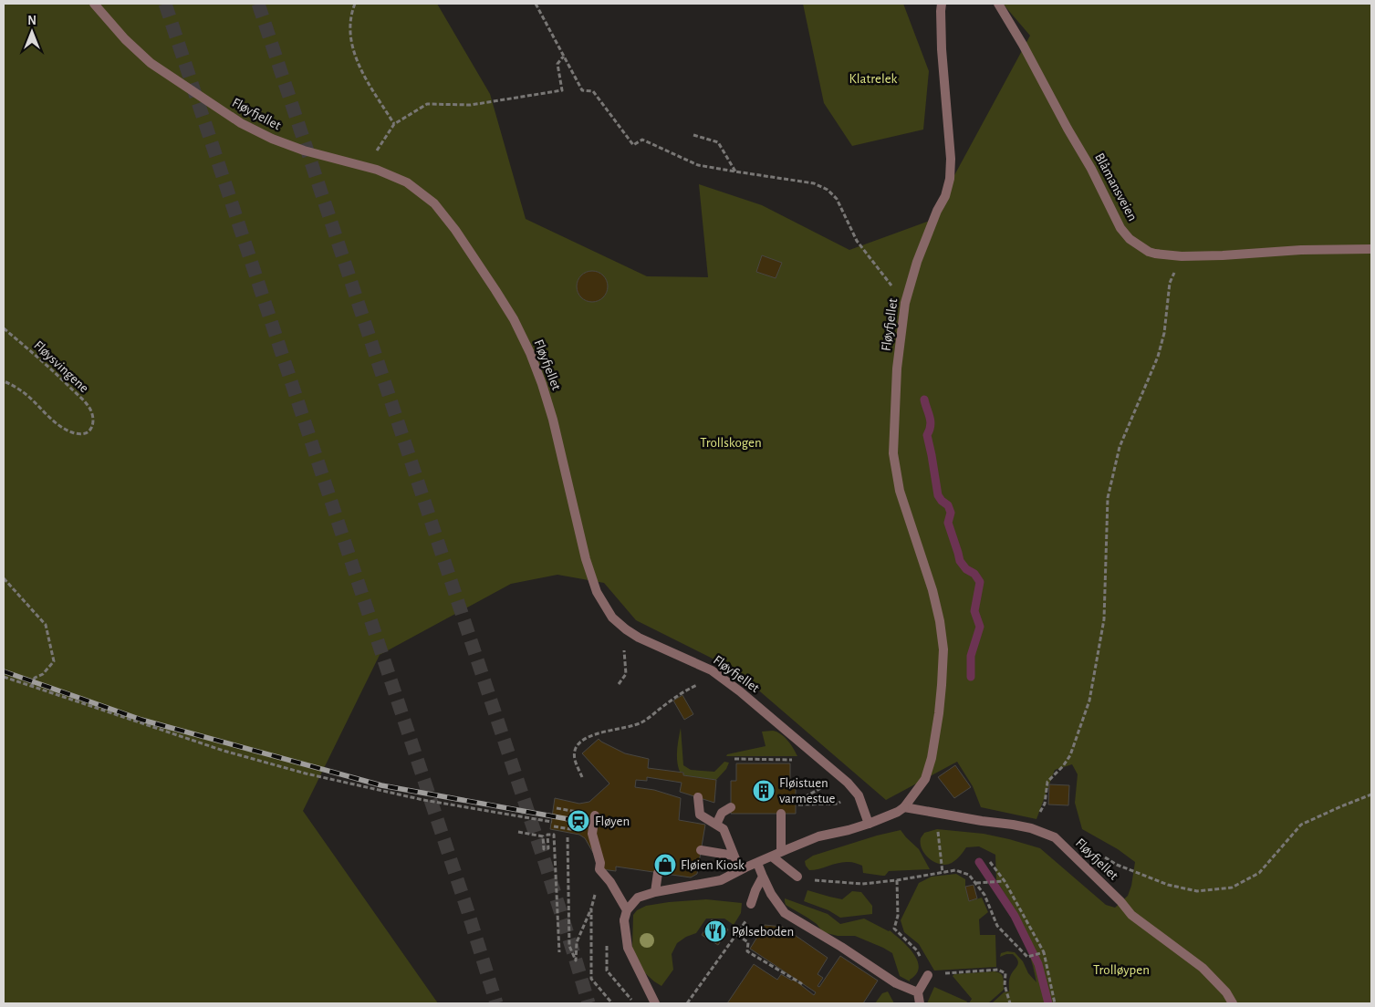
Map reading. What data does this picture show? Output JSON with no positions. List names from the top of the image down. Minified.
{"streets":{"street":["Fløyfjellet","Blåmansveien"],"path":["Fløysvingene"]},"parks":["Klatrelek","Trollskogen","Trolløypen"],"places":{"building":["Fløistuen varmestue"],"station":["Fløyen"],"shop":["Fløien Kiosk"],"restaurant":["Pølseboden"]},"north":"top"}
